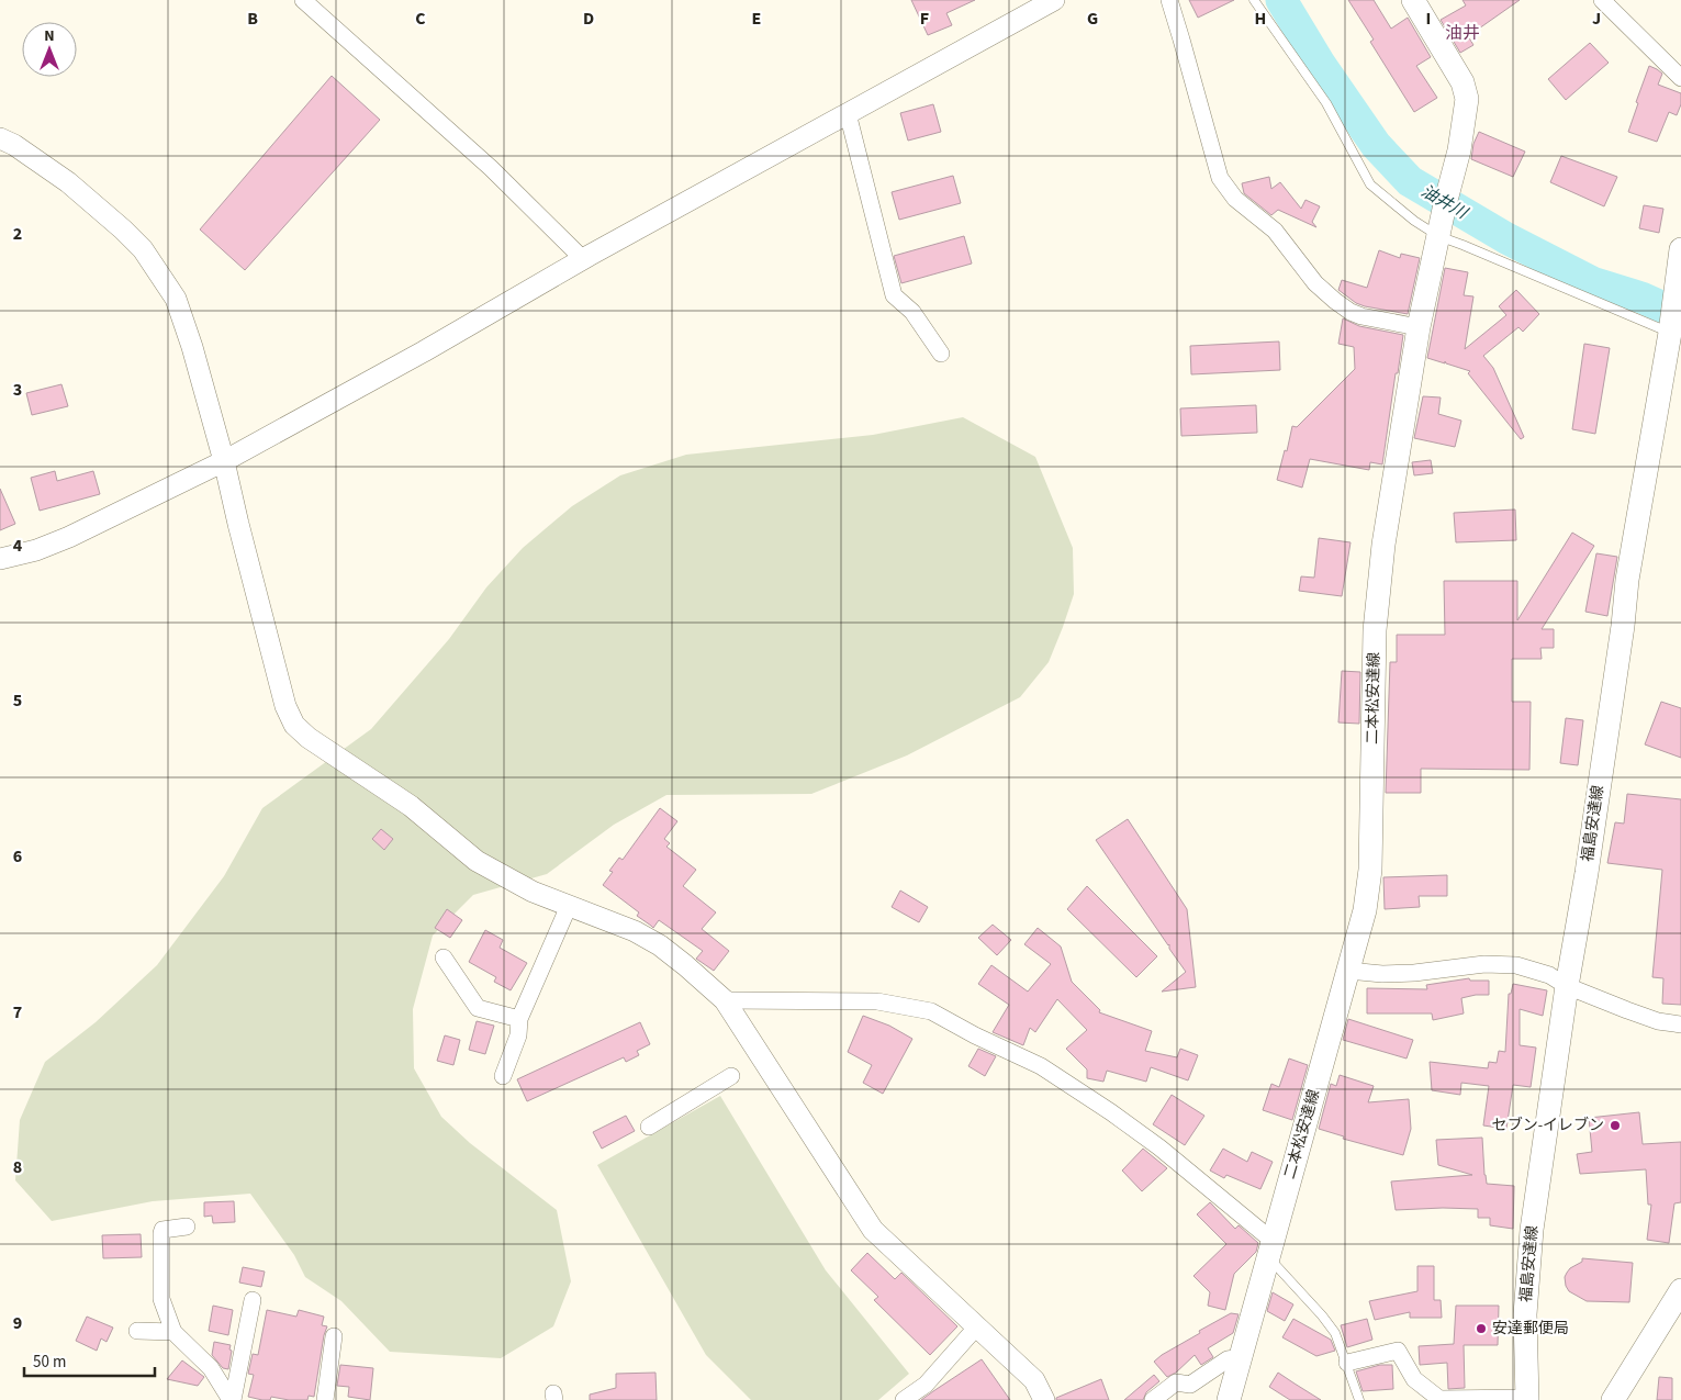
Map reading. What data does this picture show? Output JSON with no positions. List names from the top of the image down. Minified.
{"streets":{"main road":["二本松安達線","福島安達線"]},"districts":["油井"],"water":["油井川"],"places":["セブン-イレブン","安達郵便局"],"scale_bar":"50 m","north":"top","grid":{"columns":["B","C","D","E","F","G","H","I","J"],"rows":["2","3","4","5","6","7","8","9"]}}
